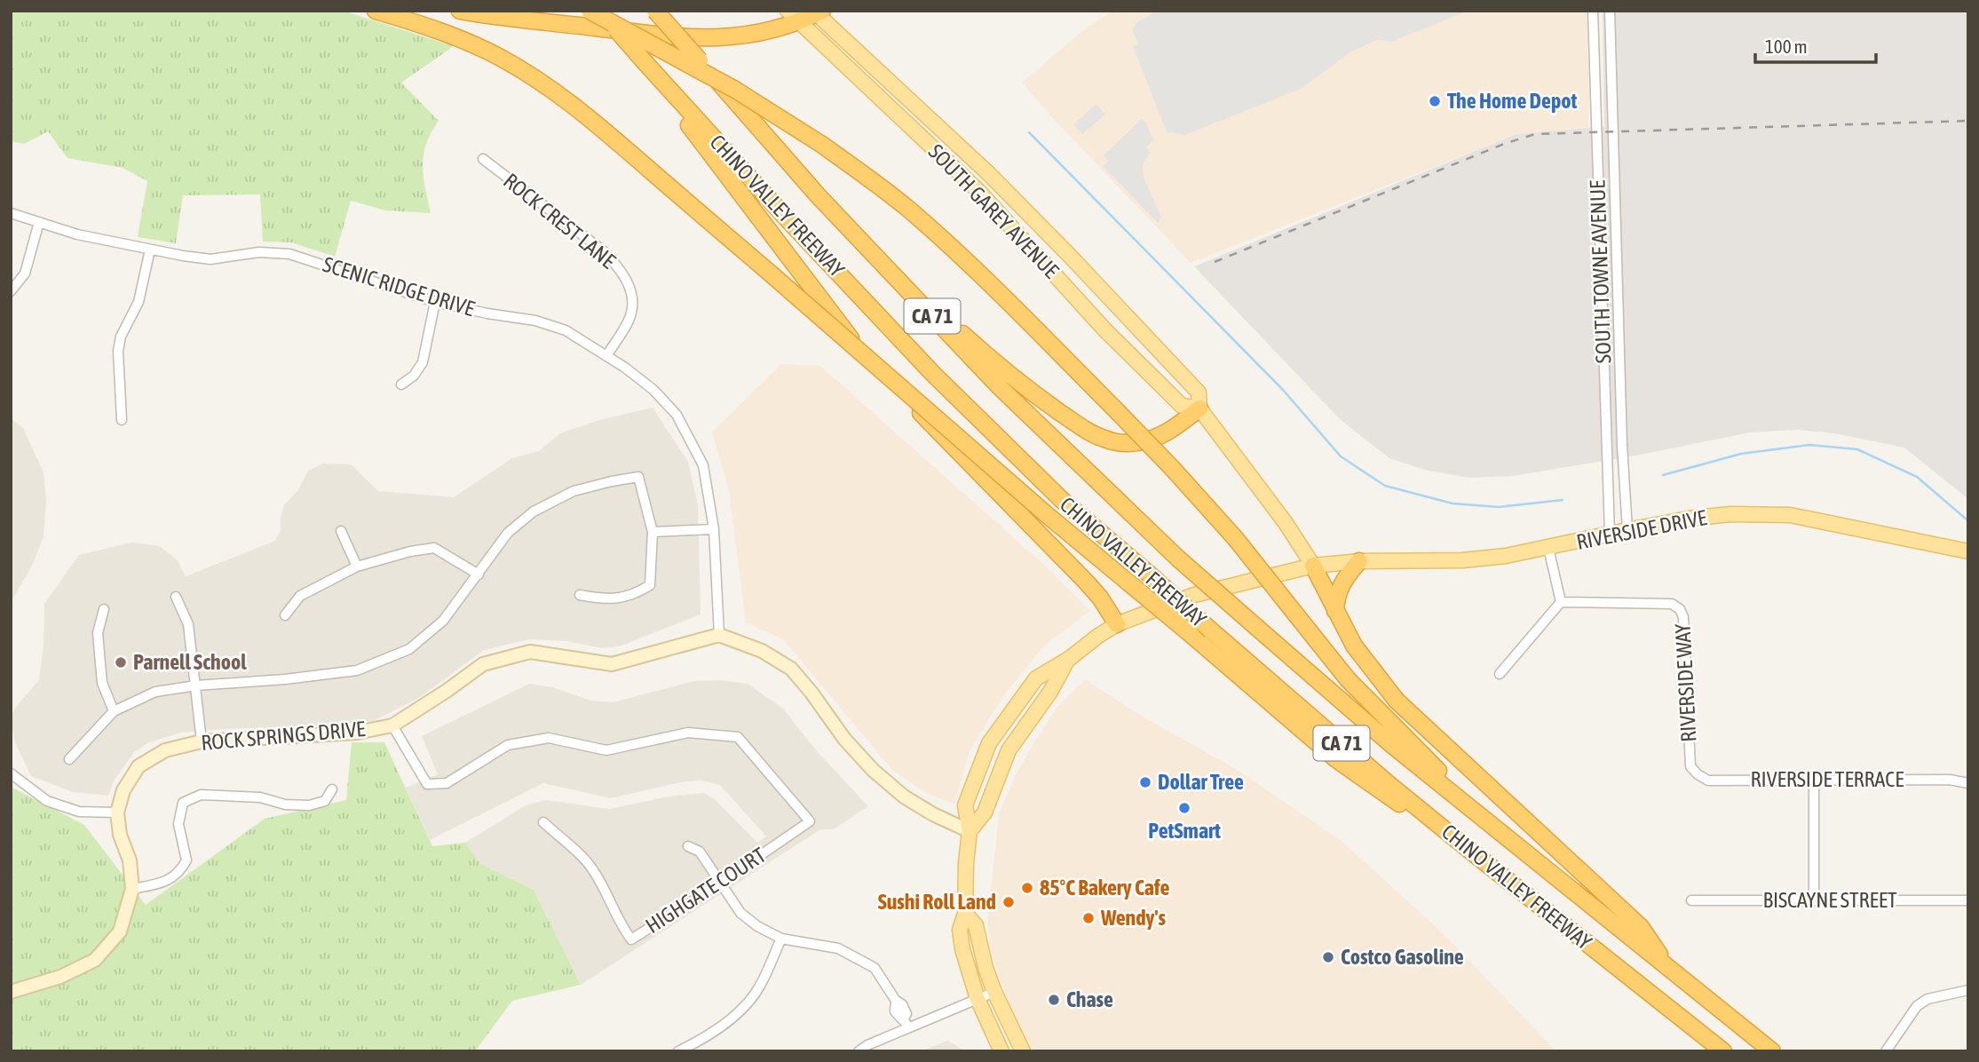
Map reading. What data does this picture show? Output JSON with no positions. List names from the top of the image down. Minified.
{"streets":{"highway":["CHINO VALLEY FREEWAY","CA 71"],"main road":["SOUTH GAREY AVENUE","RIVERSIDE DRIVE"],"street":["ROCK CREST LANE","SOUTH TOWNE AVENUE","SCENIC RIDGE DRIVE","RIVERSIDE WAY","ROCK SPRINGS DRIVE","RIVERSIDE TERRACE","HIGHGATE COURT","BISCAYNE STREET"]},"crossings":[["SOUTH GAREY AVENUE","RIVERSIDE DRIVE"],["ROCK CREST LANE","SCENIC RIDGE DRIVE"],["SOUTH TOWNE AVENUE","RIVERSIDE DRIVE"],["SCENIC RIDGE DRIVE","ROCK SPRINGS DRIVE"],["RIVERSIDE WAY","RIVERSIDE TERRACE"],["ROCK SPRINGS DRIVE","HIGHGATE COURT"]],"places":["The Home Depot","Parnell School","Dollar Tree","PetSmart","85°C Bakery Cafe","Sushi Roll Land","Wendy's","Costco Gasoline","Chase"],"scale_bar":"100 m"}
